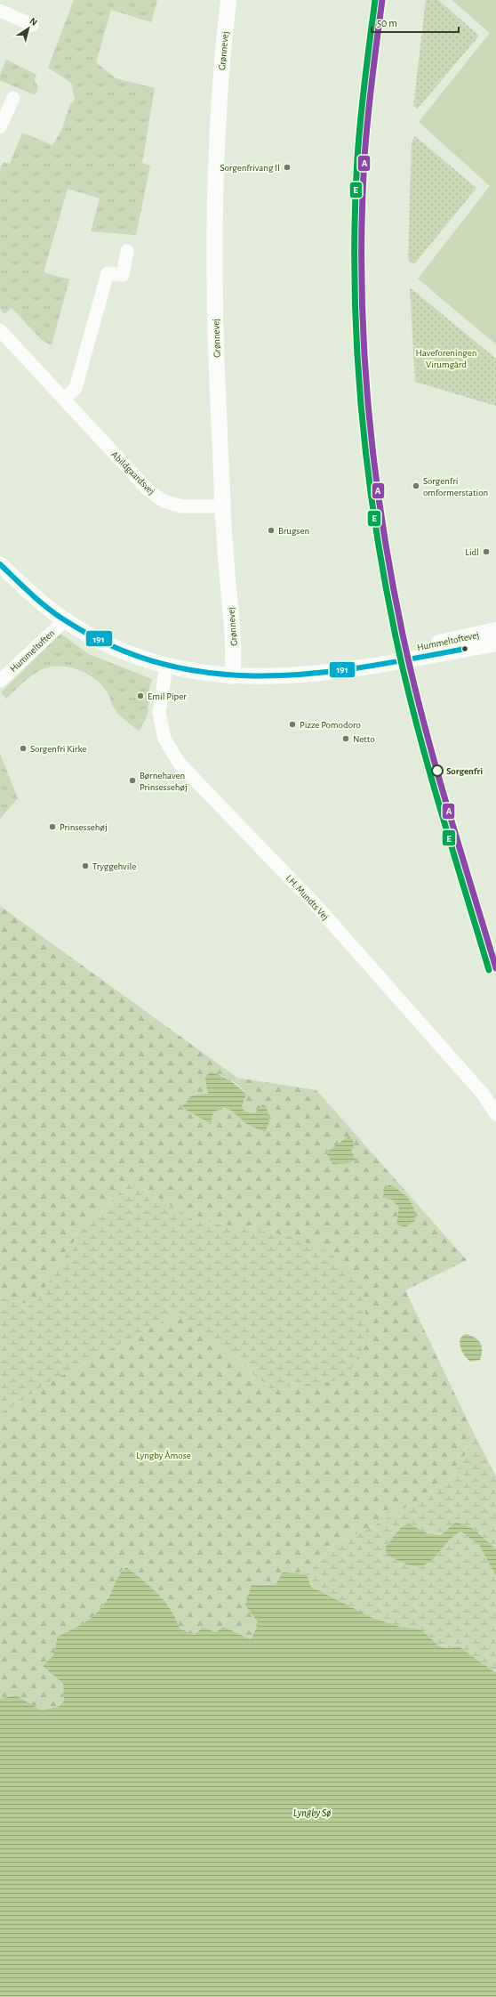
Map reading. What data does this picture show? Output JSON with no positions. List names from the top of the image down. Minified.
{"streets":{"street":["Grønnevej","Abildgaardsvej","Hummeltoftevej","Hummeltoften","I.H. Mundts Vej"]},"crossings":[["Grønnevej","Abildgaardsvej"],["Grønnevej","Hummeltoftevej"],["Hummeltoftevej","Hummeltoften"],["Hummeltoftevej","I.H. Mundts Vej"]],"water":["Lyngby Sø"],"parks":["Haveforeningen Virumgård","Lyngby Åmose"],"places":["Sorgenfrivang II","Sorgenfri omformerstation","Brugsen","Lidl","Emil Piper","Pizze Pomodoro","Netto","Sorgenfri Kirke","Sorgenfri","Børnehaven Prinsessehøj","Prinsessehøj","Tryggehvile"],"lines":["transit line A","transit line E","transit line 191"],"scale_bar":"50 m","north":"top right"}
